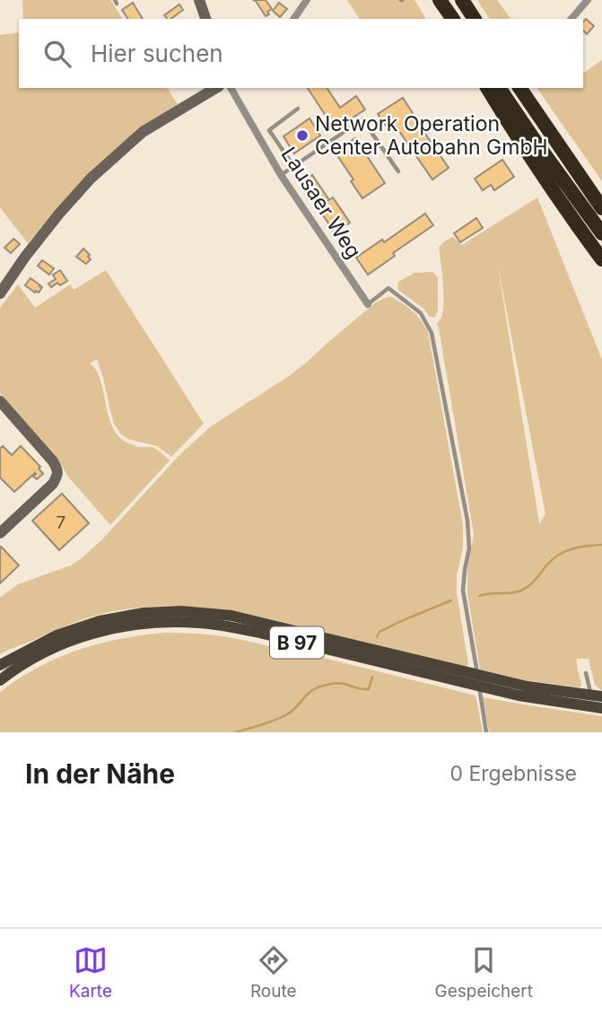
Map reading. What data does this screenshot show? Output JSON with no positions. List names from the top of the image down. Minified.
{"streets":{"main road":["B 97"],"street":["Lausaer Weg"]},"places":["Network Operation Center Autobahn GmbH"],"house_numbers":["7"],"page":{"search":"Hier suchen","heading":["In der Nähe","0 Ergebnisse"],"nav":["Karte","Route","Gespeichert"]}}
